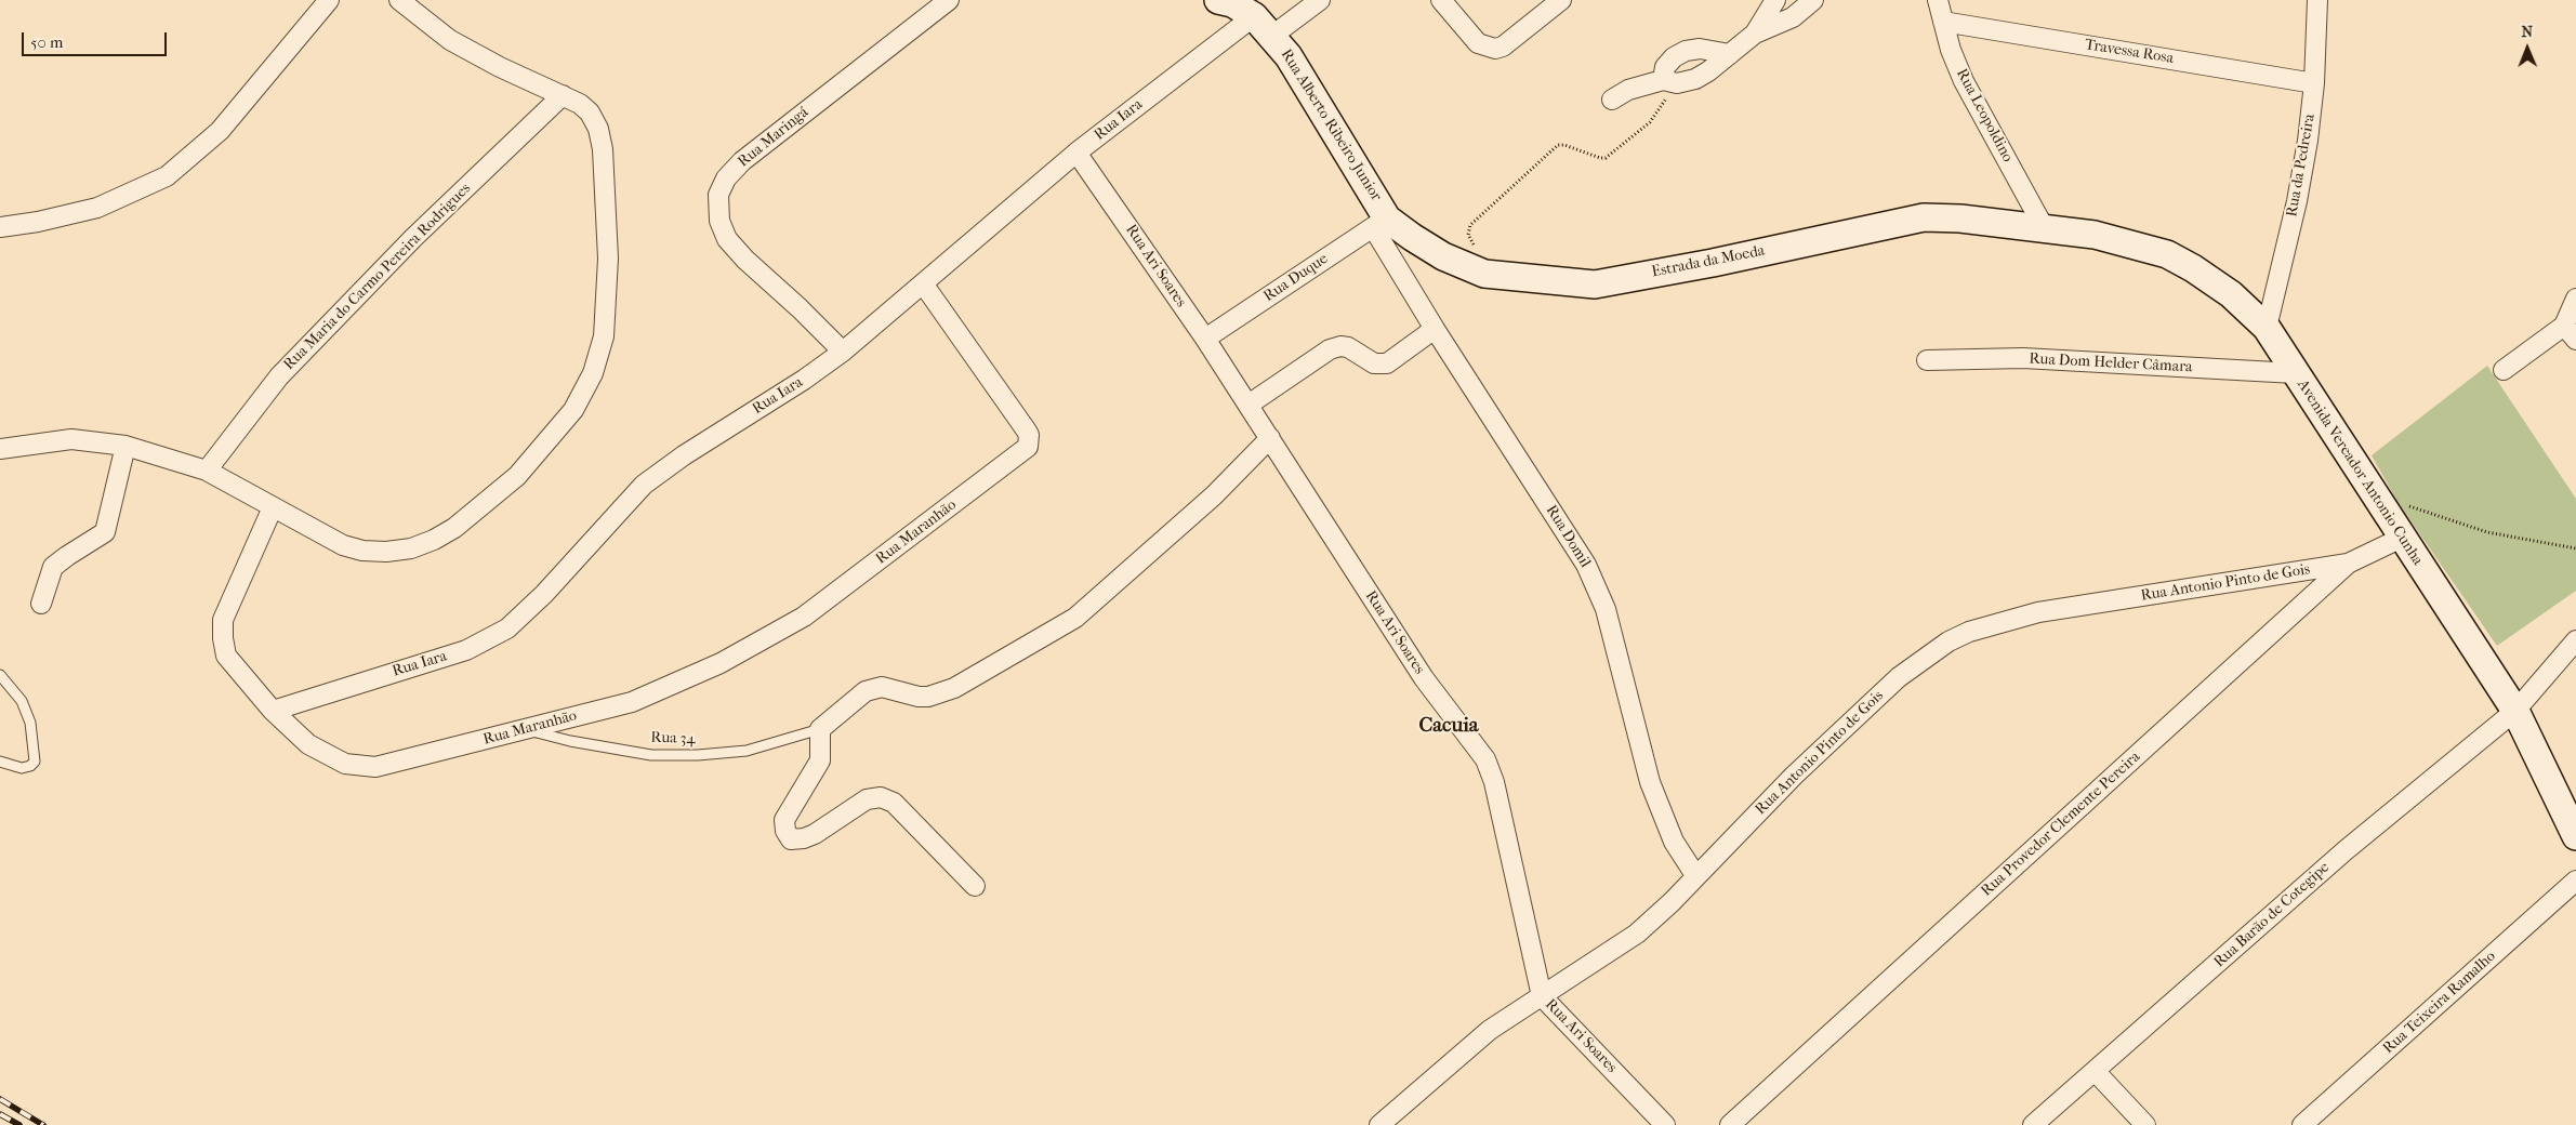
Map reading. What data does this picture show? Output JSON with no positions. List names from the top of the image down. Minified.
{"streets":{"main road":["Rua Alberto Ribeiro Junior","Estrada da Moeda","Avenida Vereador Antonio Cunha"],"street":["Travessa Rosa","Rua Leopoldino","Rua Iara","Rua Maringá","Rua da Pedreira","Rua Ari Soares","Rua Maria do Carmo Pereira Rodrigues","Rua Duque","Rua Dom Helder Câmara","Rua Maranhão","Rua Domil","Rua Antonio Pinto de Gois","Rua Provedor Clemente Pereira","Rua Barão de Cotegipe","Rua Teixeira Ramalho"],"lane":["Rua 34"]},"crossings":[["Travessa Rosa","Rua Leopoldino"],["Travessa Rosa","Rua da Pedreira"],["Rua Leopoldino","Estrada da Moeda"],["Rua Leopoldino","Avenida Vereador Antonio Cunha"],["Rua Iara","Rua Alberto Ribeiro Junior"],["Rua Iara","Rua Maringá"],["Rua Iara","Rua Ari Soares"],["Rua Iara","Rua Maranhão"],["Rua Alberto Ribeiro Junior","Estrada da Moeda"],["Rua Alberto Ribeiro Junior","Rua Duque"],["Rua Alberto Ribeiro Junior","Rua Domil"],["Rua da Pedreira","Avenida Vereador Antonio Cunha"],["Estrada da Moeda","Rua Duque"],["Estrada da Moeda","Avenida Vereador Antonio Cunha"],["Estrada da Moeda","Rua Domil"],["Rua Ari Soares","Rua Duque"],["Rua Ari Soares","Rua Antonio Pinto de Gois"],["Rua Duque","Rua Domil"],["Rua Dom Helder Câmara","Avenida Vereador Antonio Cunha"],["Avenida Vereador Antonio Cunha","Rua Provedor Clemente Pereira"],["Avenida Vereador Antonio Cunha","Rua Barão de Cotegipe"],["Rua Maranhão","Rua 34"],["Rua Domil","Rua Antonio Pinto de Gois"],["Rua Antonio Pinto de Gois","Rua Provedor Clemente Pereira"]],"districts":["Cacuia"],"scale_bar":"50 m","north":"top"}
